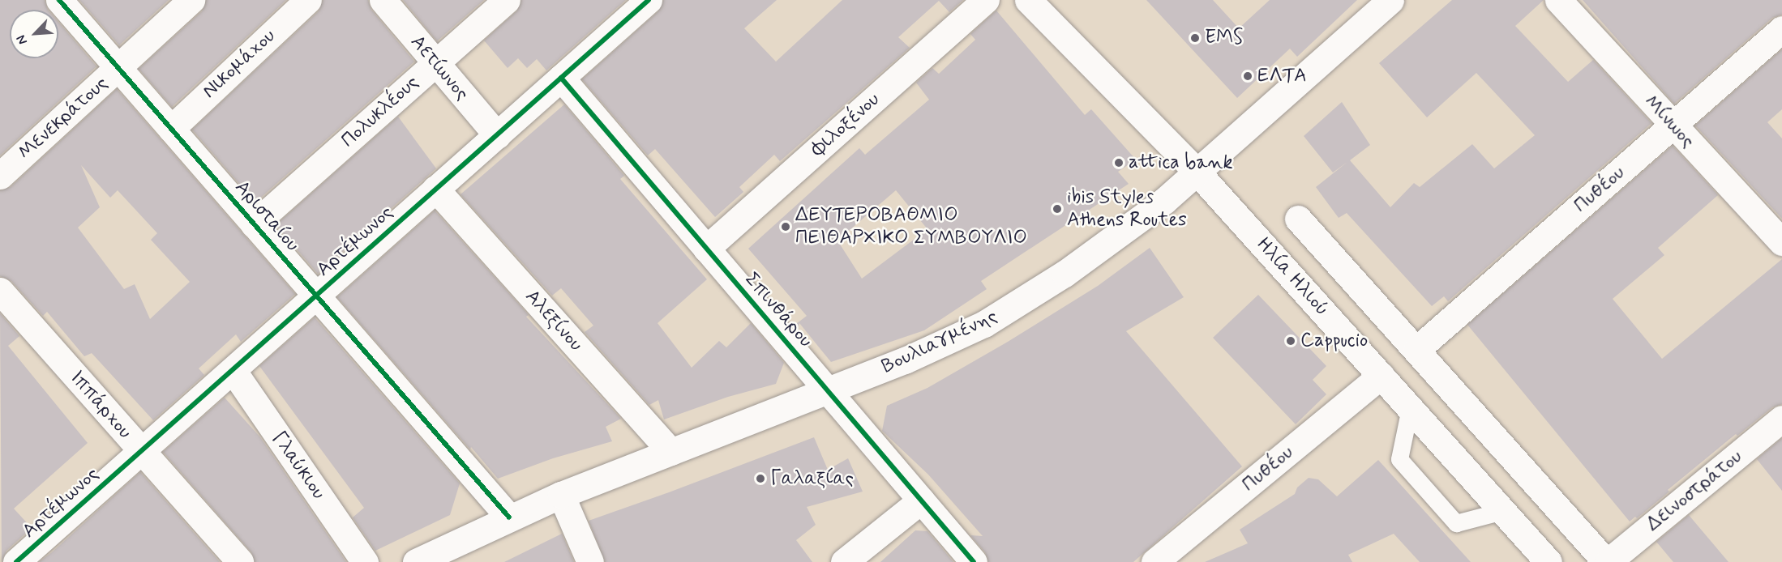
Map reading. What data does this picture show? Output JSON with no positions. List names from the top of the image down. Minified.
{"streets":{"street":["Νικομάχου","Αετίωνος","Πολυκλέους","Μενεκράτους","Μίνωος","Φιλοξένου","Πυθέου","Αρισταίου","Αρτέμωνος","Ηλία Ηλιού","Σπινθάρου","Αλεξίνου","Βουλιαγμένης","Ιππάρχου","Γλαύκιου","Δεινοστράτου"]},"crossings":[["Νικομάχου","Αρισταίου"],["Αετίωνος","Πολυκλέους"],["Αετίωνος","Αρτέμωνος"],["Πολυκλέους","Αρισταίου"],["Μενεκράτους","Αρισταίου"],["Μίνωος","Πυθέου"],["Φιλοξένου","Σπινθάρου"],["Πυθέου","Ηλία Ηλιού"],["Αρισταίου","Αρτέμωνος"],["Αρισταίου","Βουλιαγμένης"],["Αρτέμωνος","Σπινθάρου"],["Αρτέμωνος","Αλεξίνου"],["Αρτέμωνος","Ιππάρχου"],["Αρτέμωνος","Γλαύκιου"],["Ηλία Ηλιού","Βουλιαγμένης"],["Σπινθάρου","Βουλιαγμένης"],["Αλεξίνου","Βουλιαγμένης"]],"places":["EMS","ΕΛΤΑ","attica bank","ibis Styles Athens Routes","ΔΕΥΤΕΡΟΒΑΘΜΙΟ ΠΕΙΘΑΡΧΙΚΟ ΣΥΜΒΟΥΛΙΟ","Cappucio","Γαλαξίας"],"north":"bottom left"}
